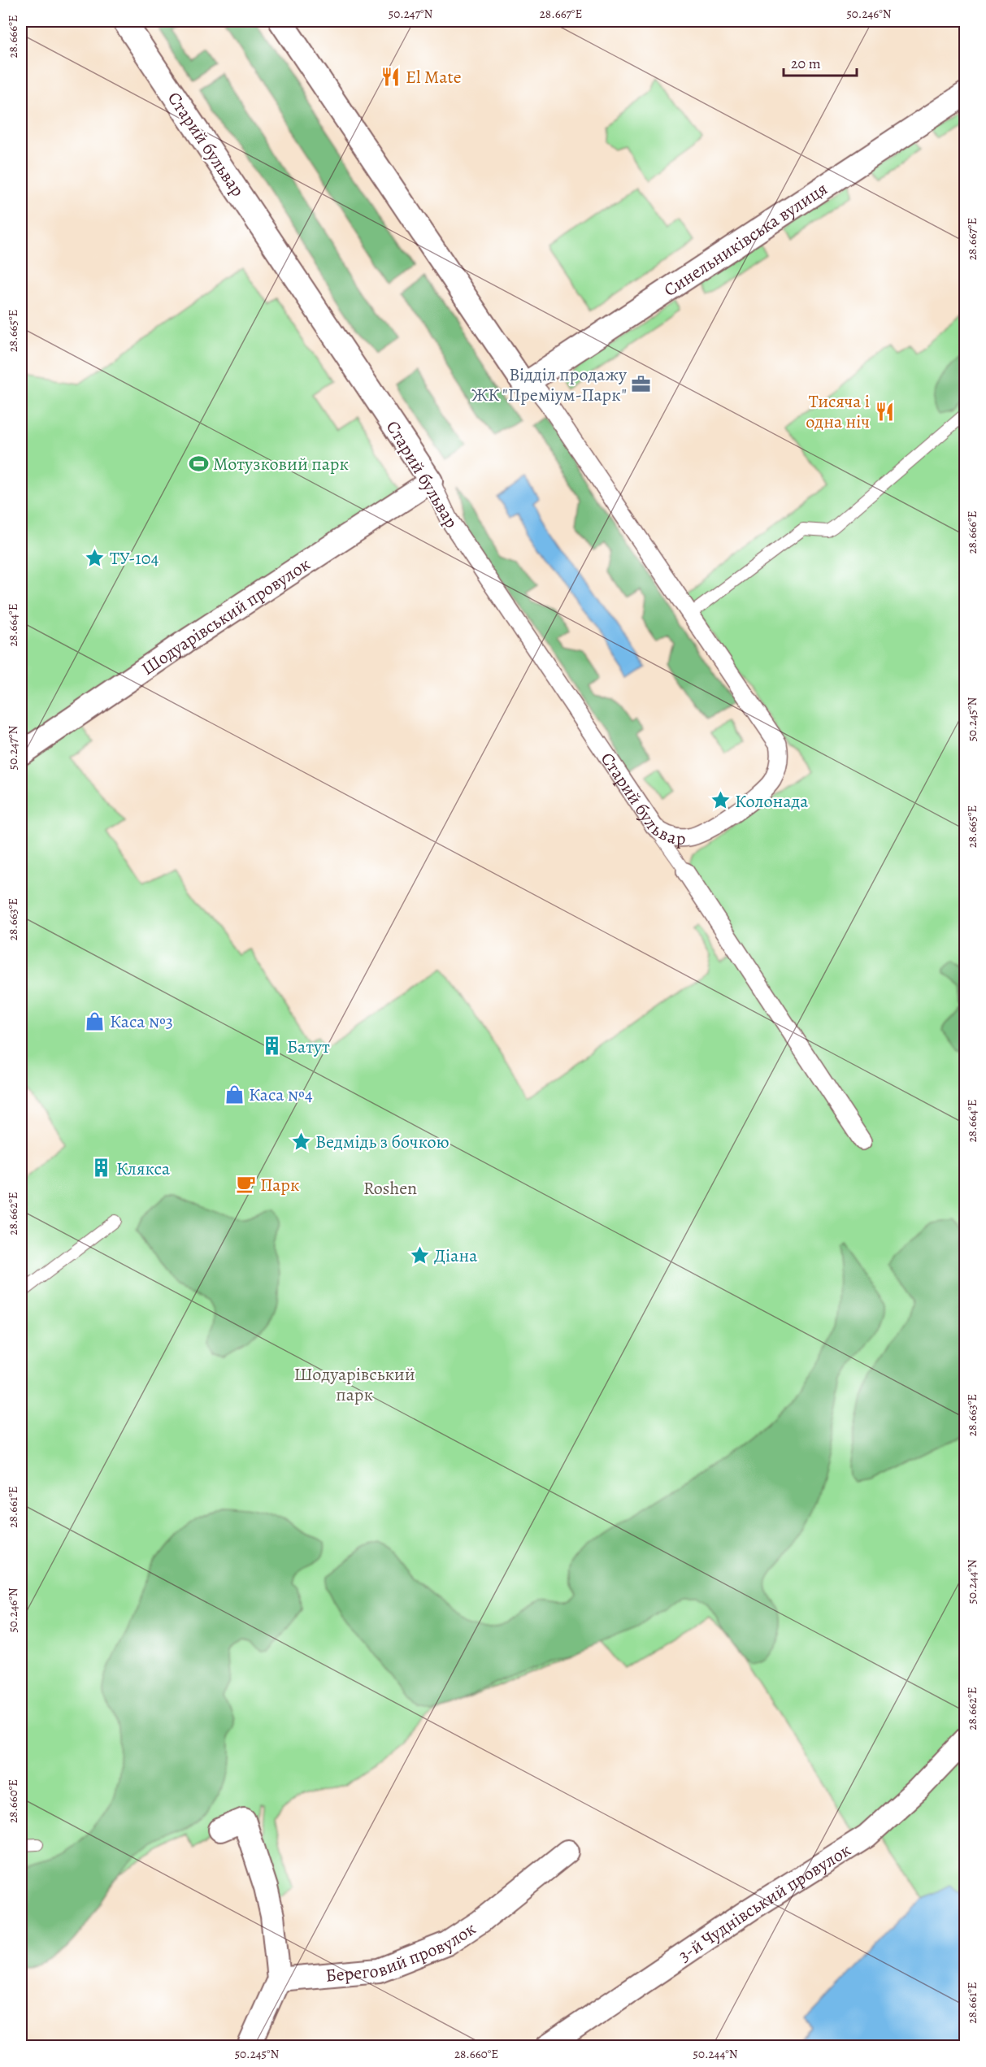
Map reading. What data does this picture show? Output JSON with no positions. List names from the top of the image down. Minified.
{"streets":{"street":["Старий бульвар","Синельниківська вулиця","Шодуарівський провулок","3-й Чуднівський провулок","Береговий провулок"]},"crossings":[["Старий бульвар","Синельниківська вулиця"],["Старий бульвар","Шодуарівський провулок"]],"parks":["Roshen","Шодуарівський парк"],"places":{"restaurant":["El Mate","Тисяча і одна ніч"],"office":["Відділ продажу ЖК \"Преміум-Парк\""],"sports":["Мотузковий парк"],"place":["ТУ-104","Колонада","Ведмідь з бочкою","Діана"],"shop":["Каса №3","Каса №4"],"building":["Батут","Клякса"],"cafe":["Парк"]},"scale_bar":"20 m","coordinates":["50.247°N","28.667°E","50.246°N","28.666°E","28.665°E","28.664°E","50.245°N","28.663°E","28.662°E","28.661°E","50.244°N","28.660°E"]}
